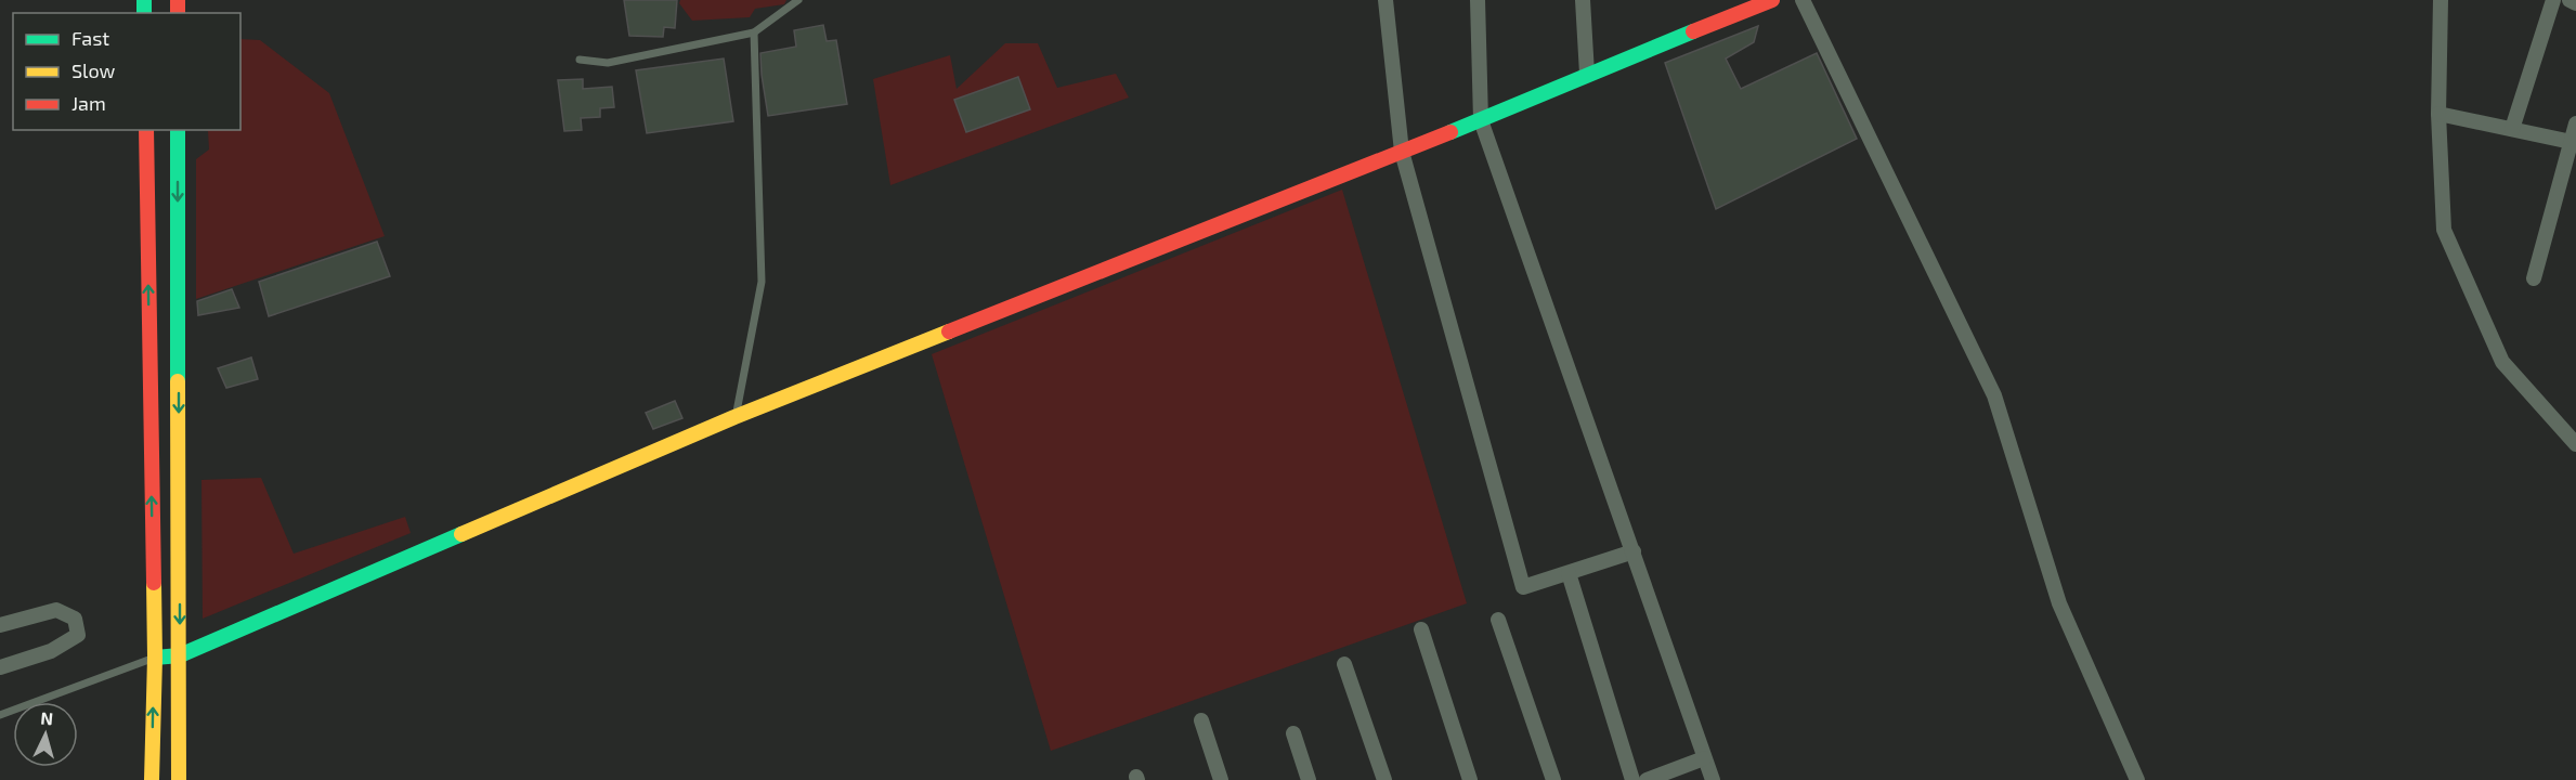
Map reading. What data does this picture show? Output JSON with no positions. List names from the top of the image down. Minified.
{"legend":["Fast","Slow","Jam"],"north":"top"}
